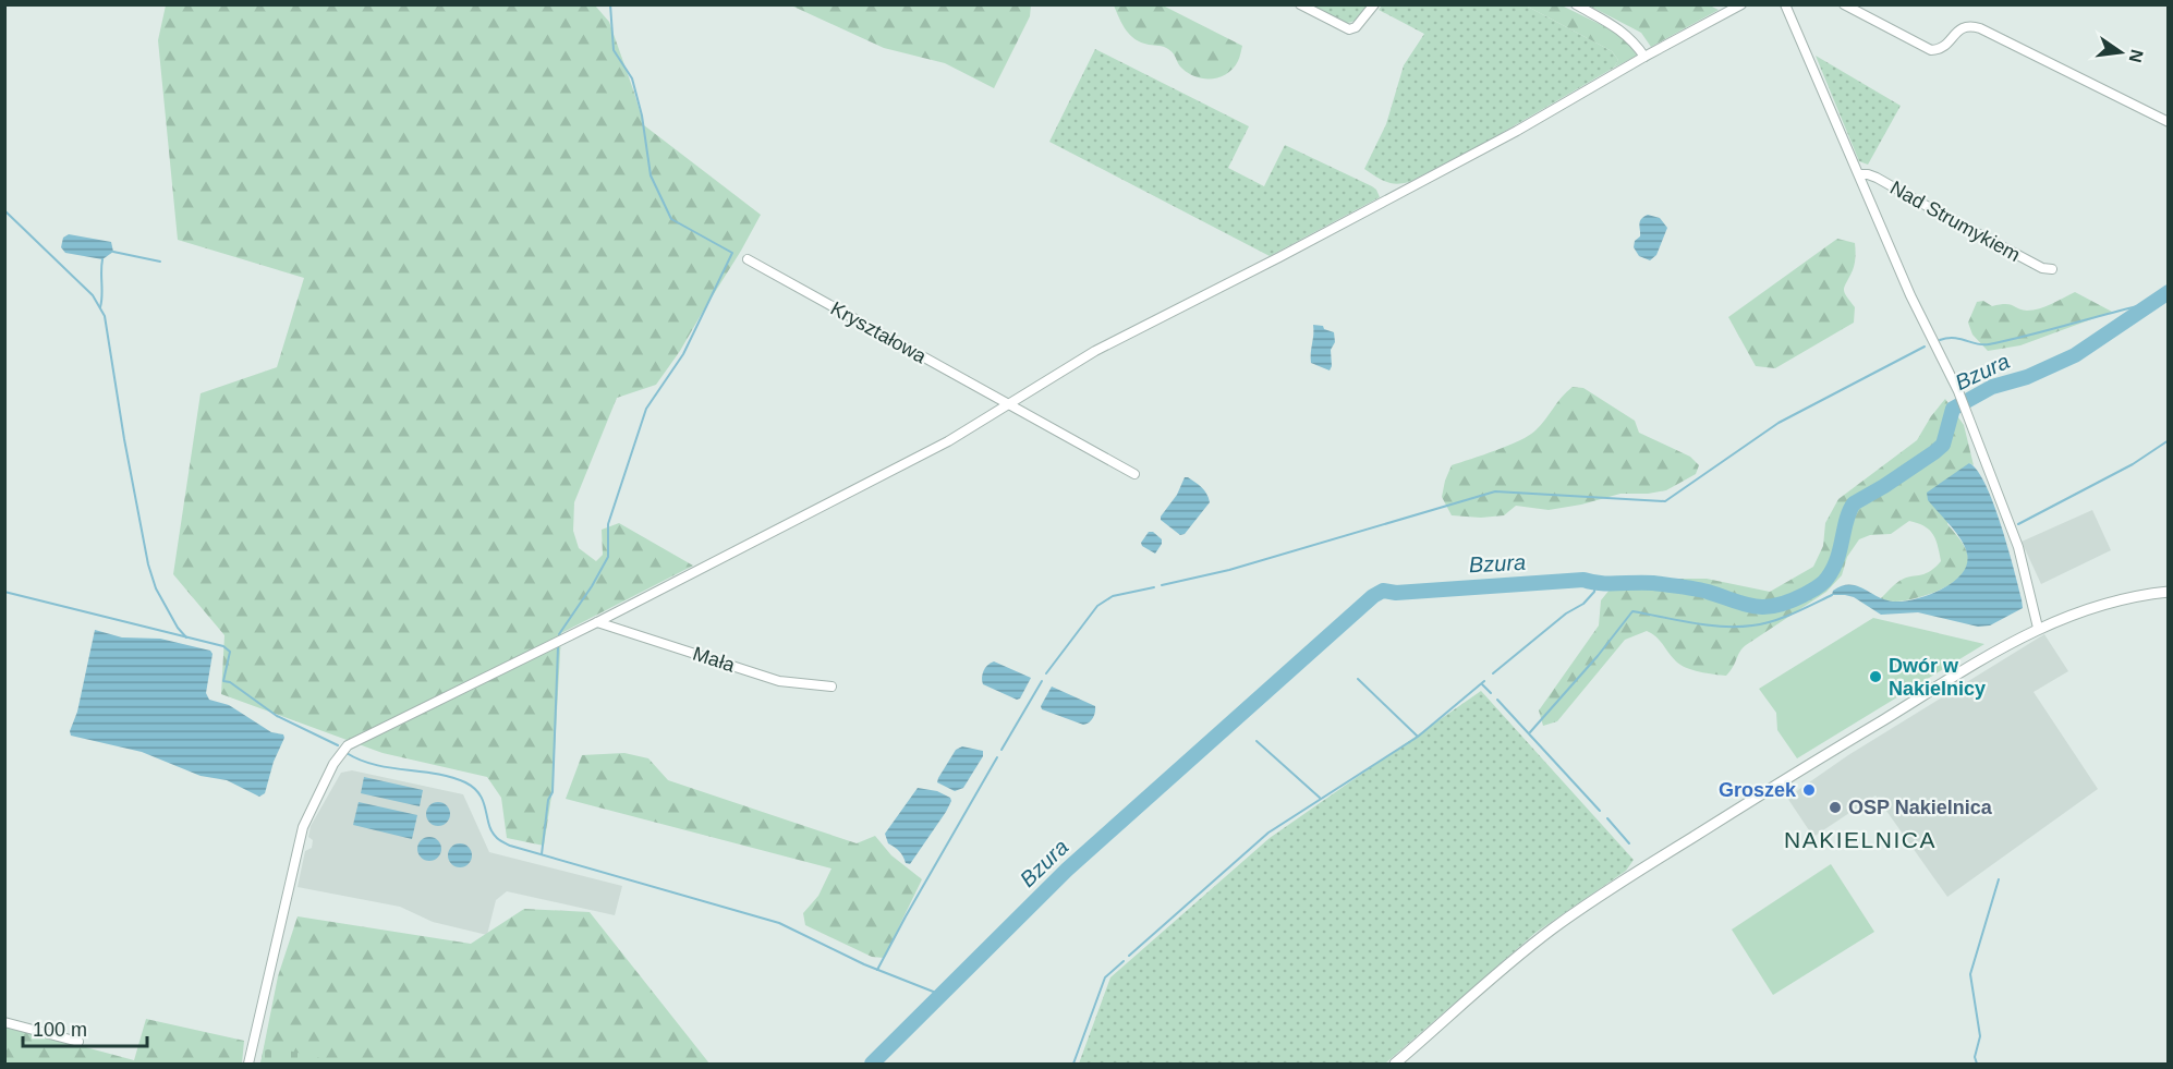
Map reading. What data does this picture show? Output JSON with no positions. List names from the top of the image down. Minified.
{"streets":{"street":["Nad Strumykiem","Kryształowa","Mała"]},"districts":["NAKIELNICA"],"water":["Bzura"],"places":["Dwór w Nakielnicy","Groszek","OSP Nakielnica"],"scale_bar":"100 m","north":"right"}
